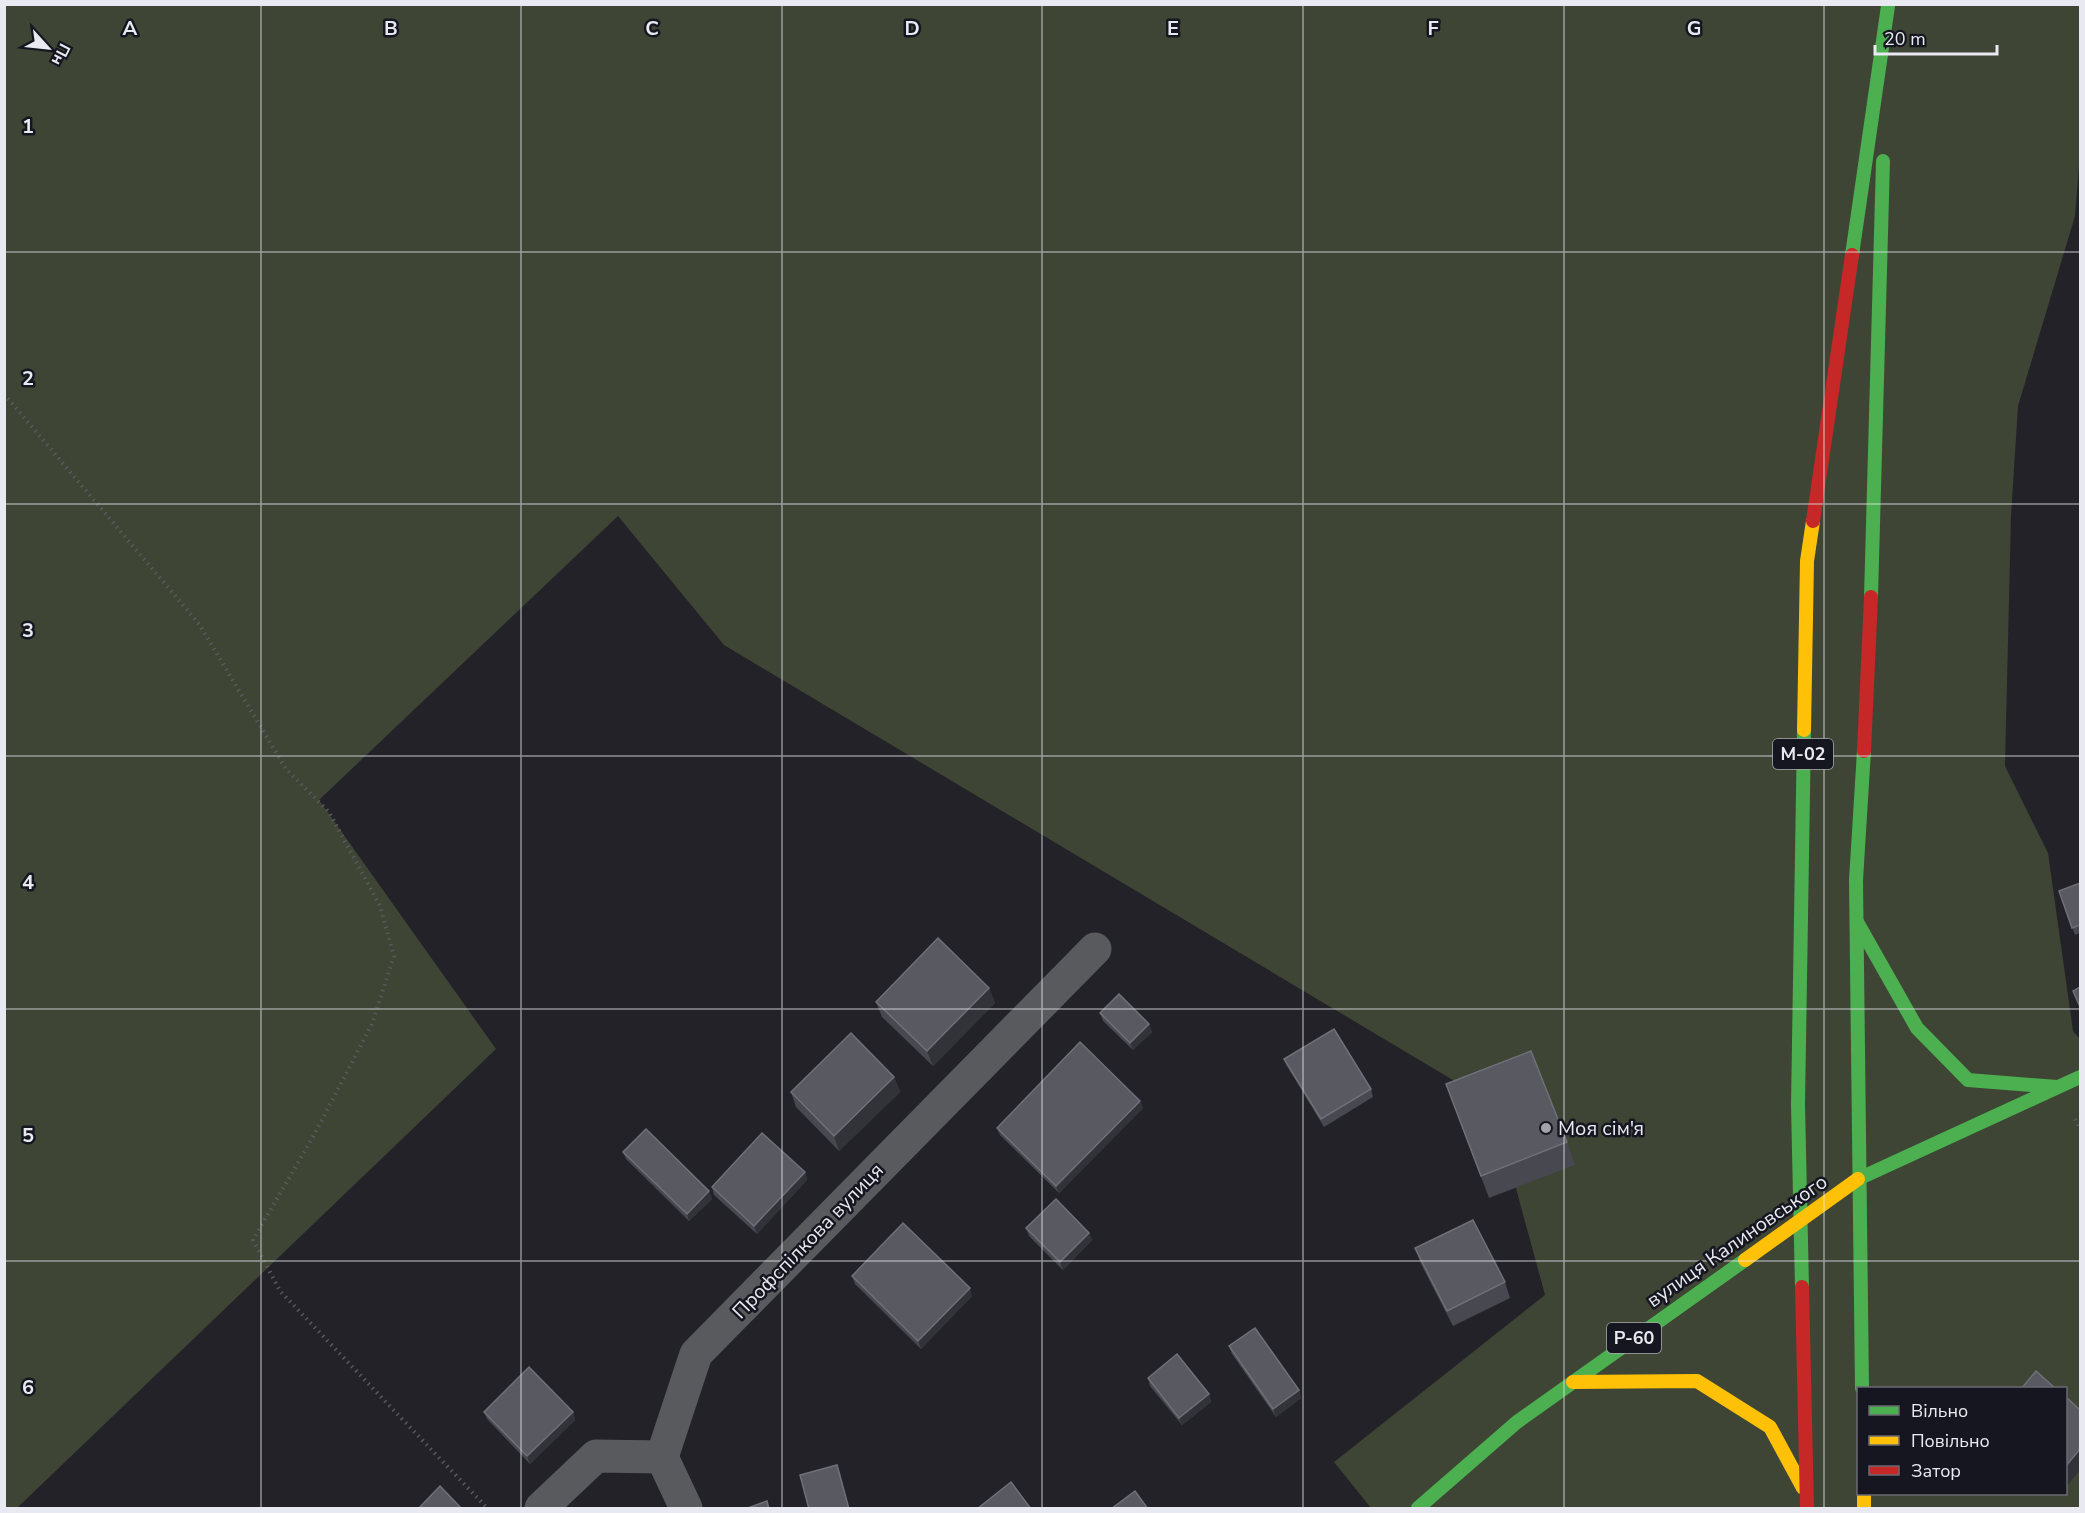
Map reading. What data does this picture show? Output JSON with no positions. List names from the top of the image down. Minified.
{"streets":{"main road":["М-02","вулиця Калиновського","Р-60"],"street":["Профспілкова вулиця"]},"crossings":[["М-02","вулиця Калиновського"]],"places":["Моя сім'я"],"legend":["Вільно","Повільно","Затор"],"scale_bar":"20 m","north":"bottom right","grid":{"columns":["A","B","C","D","E","F","G"],"rows":["1","2","3","4","5","6"]}}
